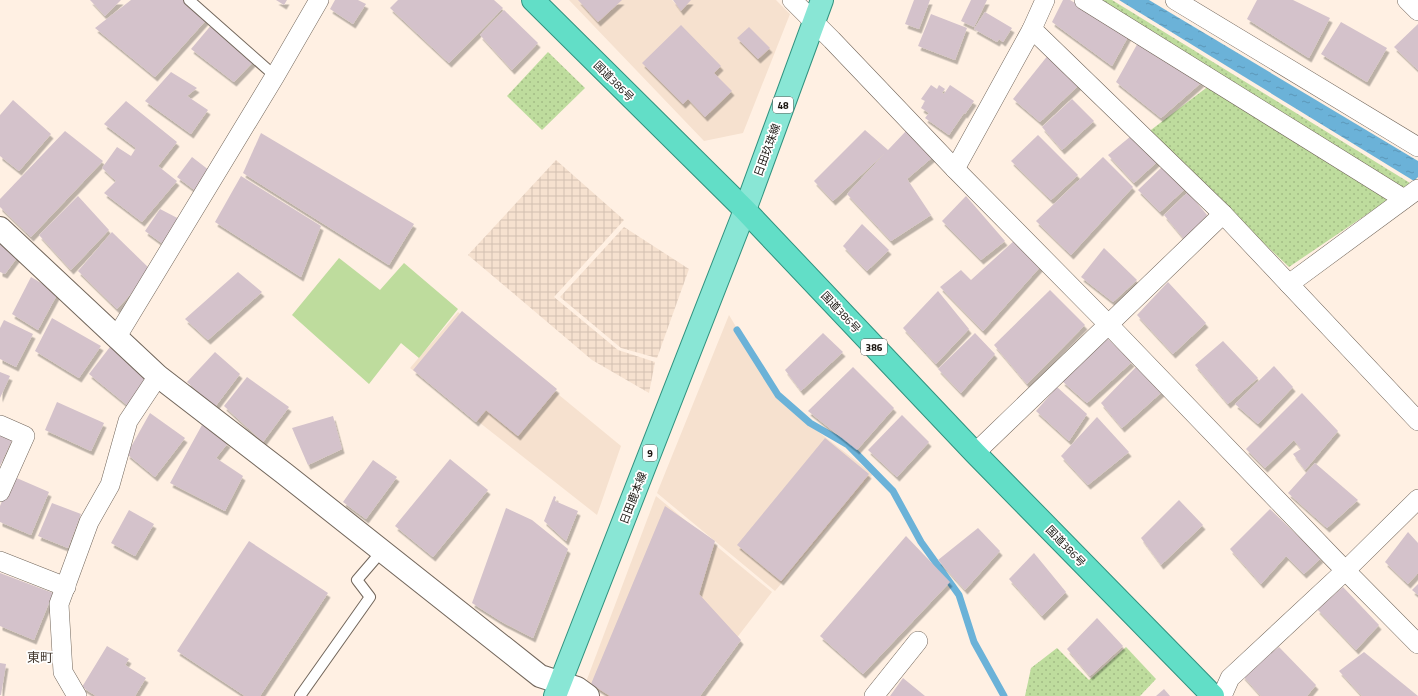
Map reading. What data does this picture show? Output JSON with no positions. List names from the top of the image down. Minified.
{"streets":{"highway":["国道386号","386"],"main road":["48","日田玖珠線","9","日田鹿本線"]},"crossings":[["国道386号","日田玖珠線"],["国道386号","日田鹿本線"],["日田玖珠線","日田鹿本線"]],"districts":["東町"]}
